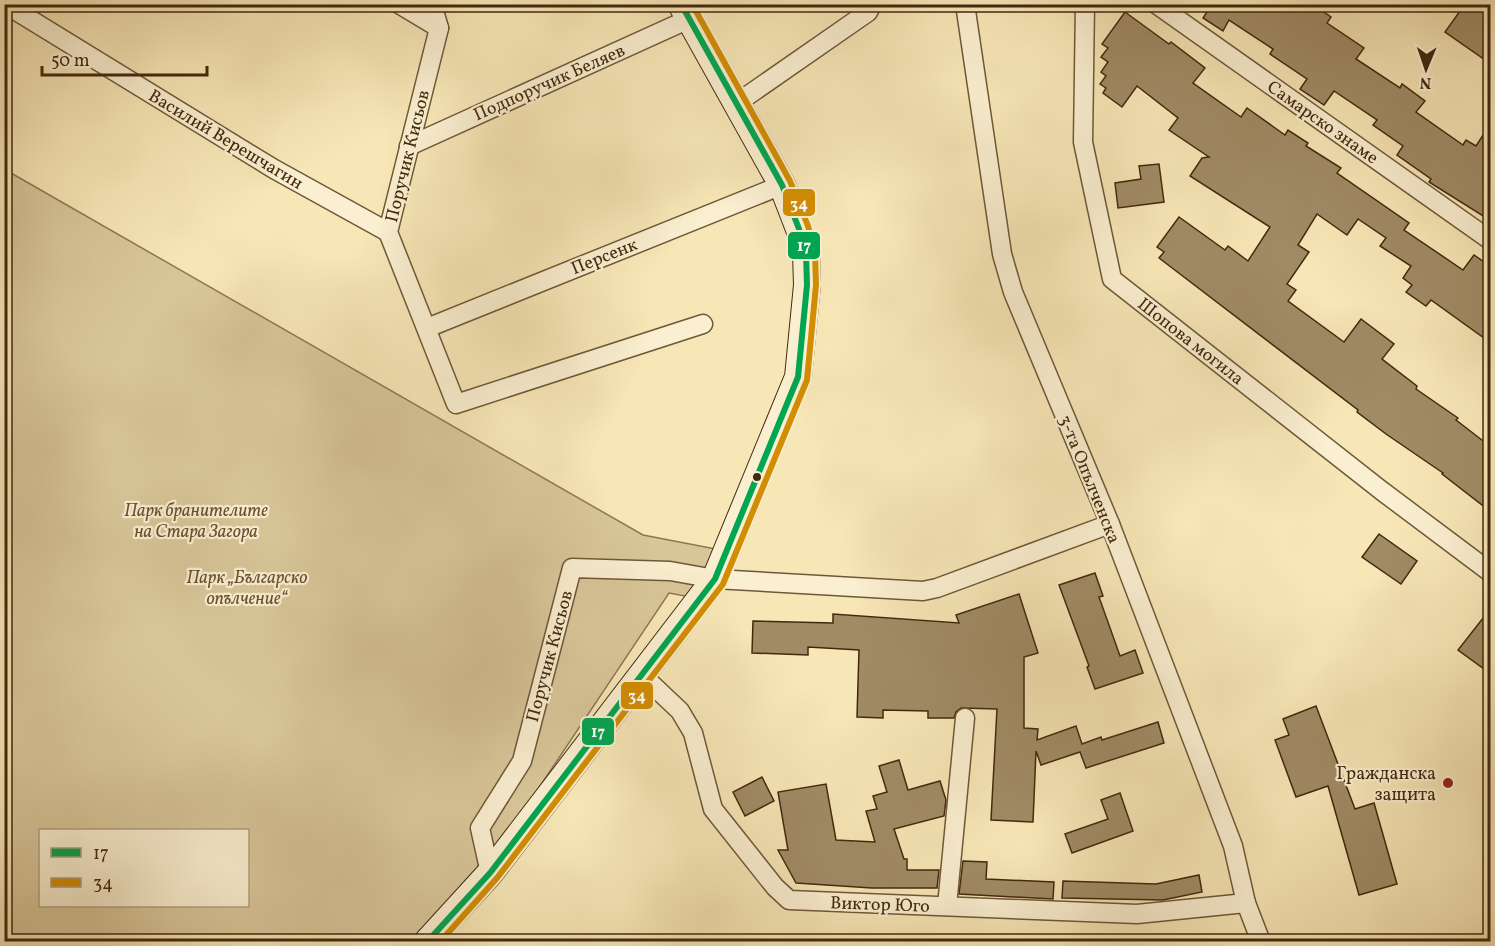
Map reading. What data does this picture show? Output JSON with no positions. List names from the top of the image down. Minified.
{"streets":{"street":["Подпоручик Беляев","Самарско знаме","Василий Верешчагин","Поручик Кисьов","Персенк","Шопова могила","3-та Опълченска","Виктор Юго"]},"crossings":[["Подпоручик Беляев","Поручик Кисьов"],["Василий Верешчагин","Поручик Кисьов"],["Поручик Кисьов","Персенк"],["3-та Опълченска","Виктор Юго"]],"parks":["Парк бранителите на Стара Загора","Парк „Българско опълчение“"],"places":["Гражданска защита"],"lines":["transit line 17","transit line 34"],"legend":["17","34"],"scale_bar":"50 m","north":"bottom"}
